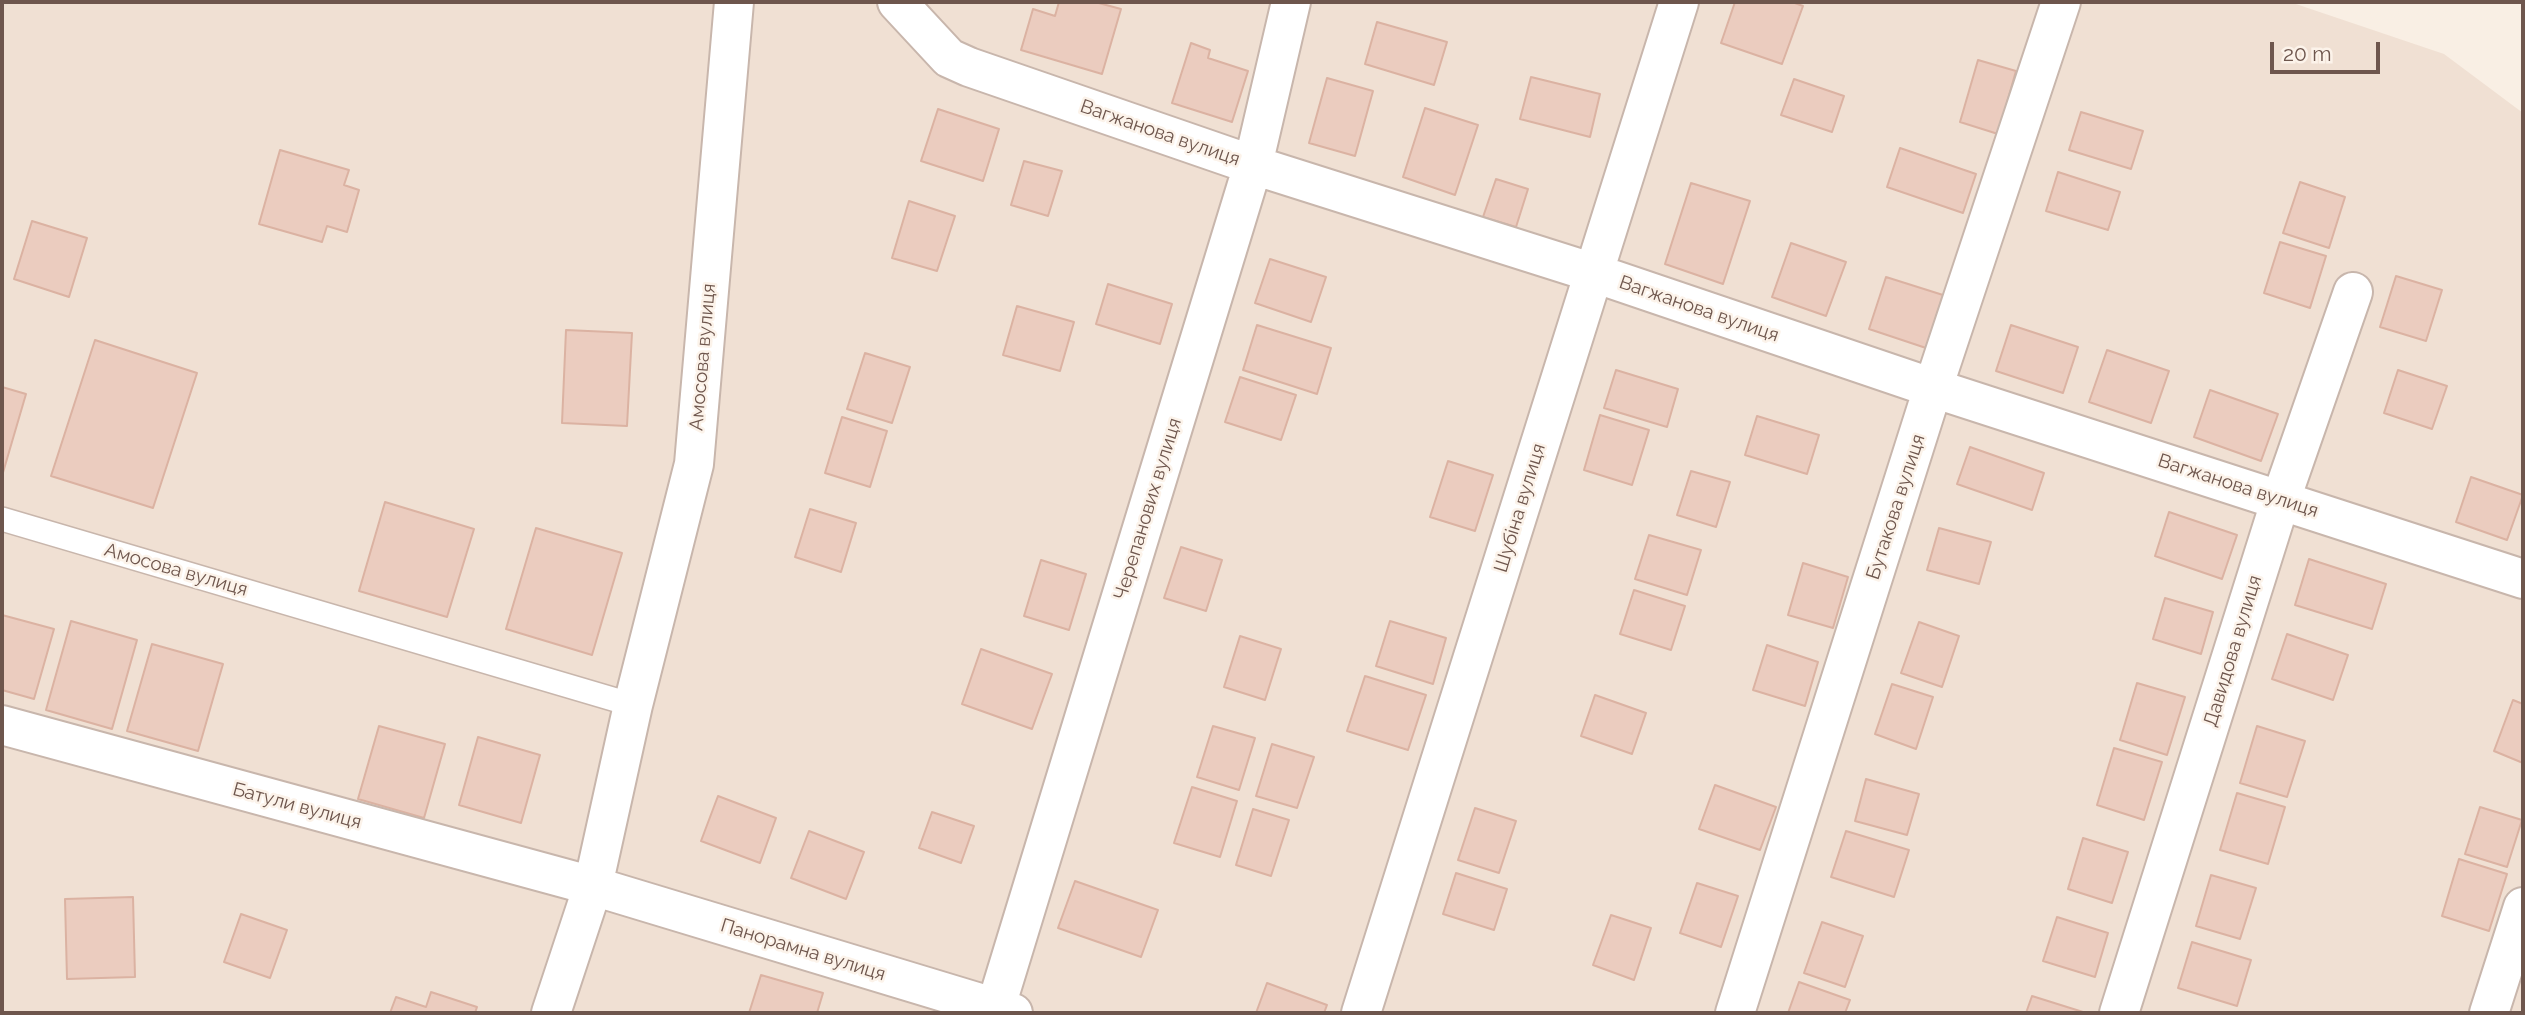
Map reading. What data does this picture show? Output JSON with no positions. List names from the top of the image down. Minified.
{"streets":{"street":["Вагжанова вулиця","Амосова вулиця","Бутакова вулиця","Шубіна вулиця","Черепанових вулиця","Давидова вулиця","Батули вулиця","Панорамна вулиця"]},"crossings":[["Вагжанова вулиця","Бутакова вулиця"],["Вагжанова вулиця","Шубіна вулиця"],["Вагжанова вулиця","Черепанових вулиця"],["Вагжанова вулиця","Давидова вулиця"],["Амосова вулиця","Батули вулиця"],["Амосова вулиця","Панорамна вулиця"],["Черепанових вулиця","Панорамна вулиця"],["Батули вулиця","Панорамна вулиця"]],"scale_bar":"20 m"}
